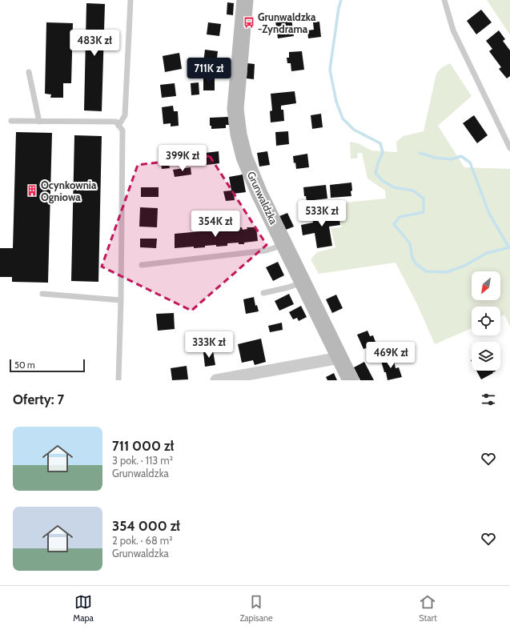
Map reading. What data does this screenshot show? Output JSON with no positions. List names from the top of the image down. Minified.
{"streets":{"street":["Grunwaldzka"]},"places":{"bus stop":["Grunwaldzka -Zyndrama"],"building":["Ocynkownia Ogniowa"]},"scale_bar":"50 m","north":"bottom left","page":{"price":["483K zł","711K zł","399K zł","533K zł","354K zł","333K zł","469K zł"],"scale":"50 m","heading":"Oferty: 7","list":[{"name":"711 000 zł","note":"3 pok. · 113 m² · Grunwaldzka"},{"name":"354 000 zł","note":"2 pok. · 68 m² · Grunwaldzka"}],"tabs":["Mapa","Zapisane","Start"]}}
